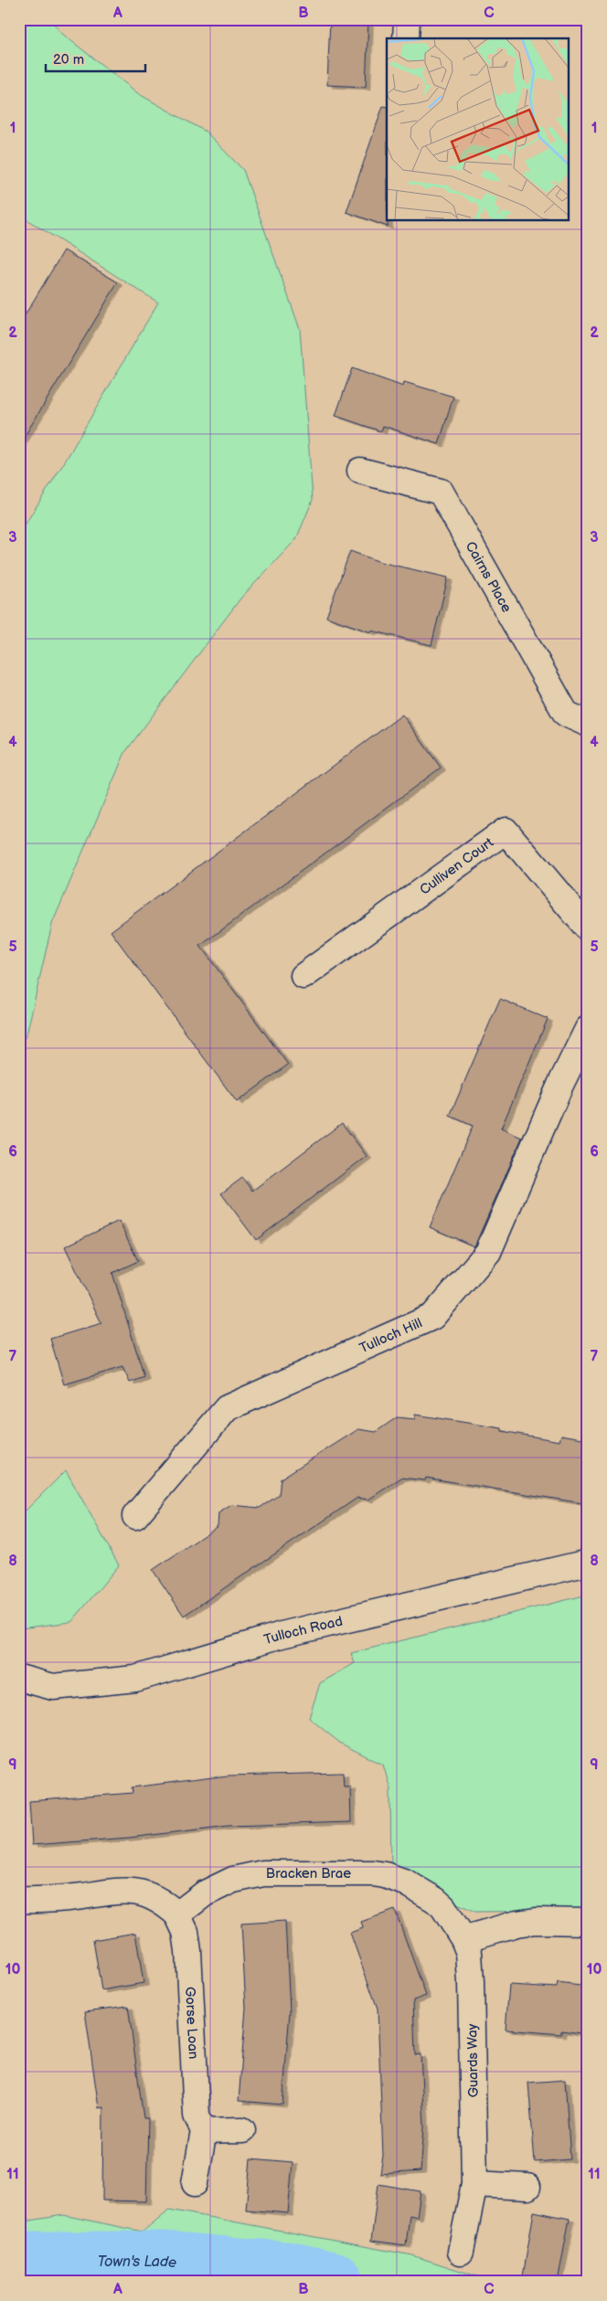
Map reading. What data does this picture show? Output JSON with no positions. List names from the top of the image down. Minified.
{"streets":{"street":["Cairns Place","Culliven Court","Tulloch Hill","Tulloch Road","Bracken Brae","Gorse Loan","Guards Way"]},"crossings":[["Bracken Brae","Gorse Loan"],["Bracken Brae","Guards Way"]],"water":["Town's Lade"],"scale_bar":"20 m","grid":{"columns":["A","B","C"],"rows":["1","2","3","4","5","6","7","8","9","10","11"]}}
